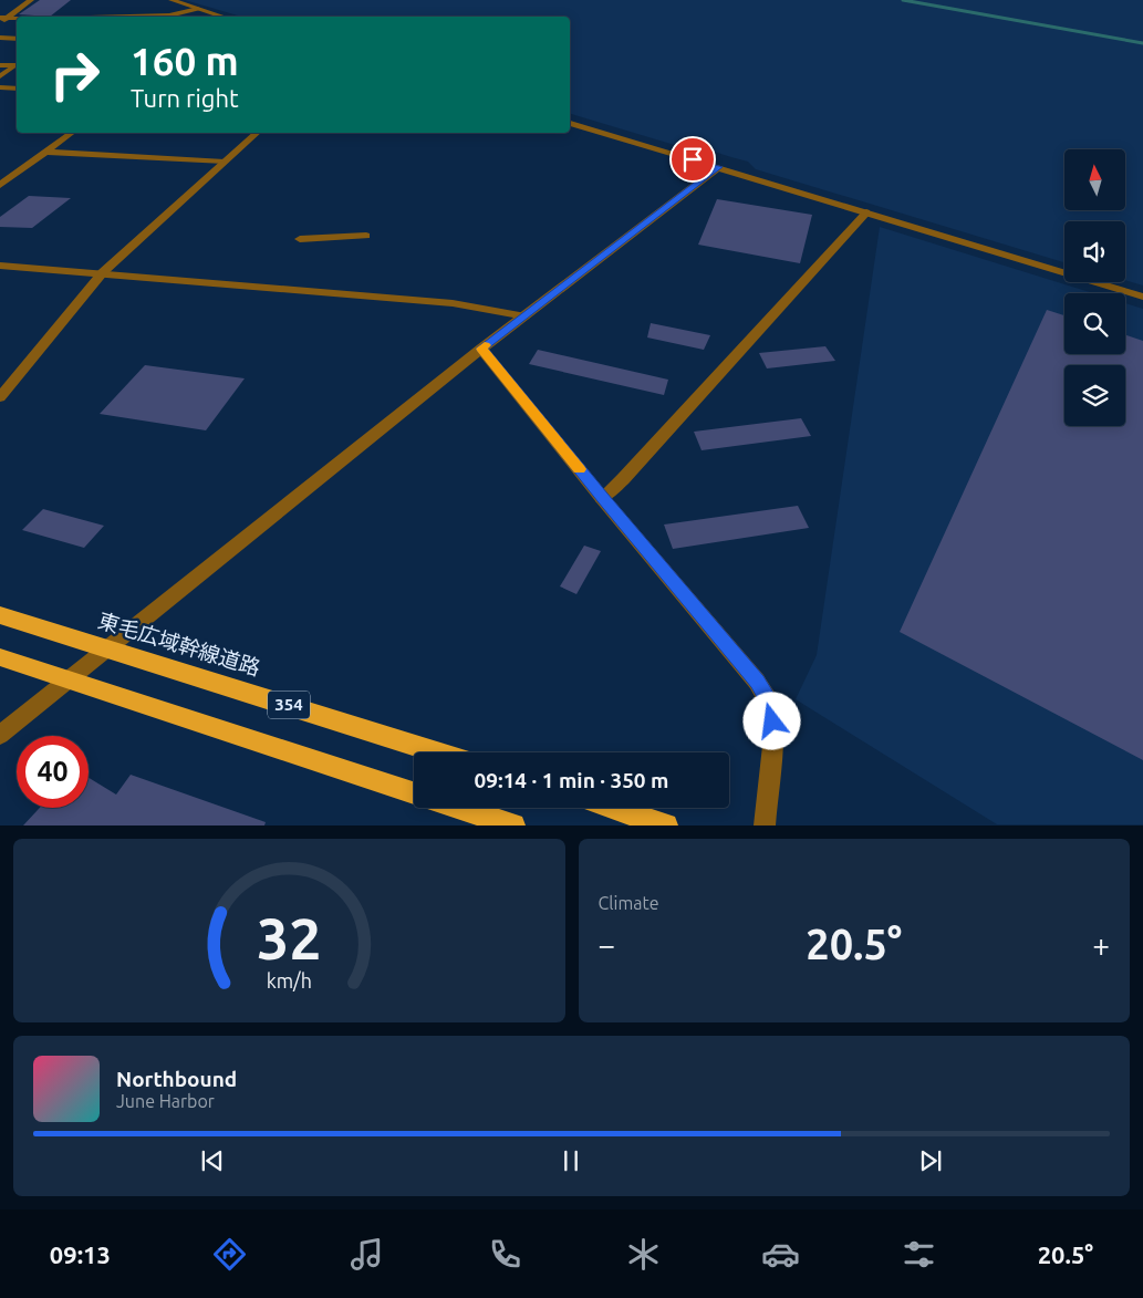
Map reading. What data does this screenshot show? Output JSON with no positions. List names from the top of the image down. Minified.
{"streets":{"highway":["東毛広域幹線道路","354"]},"north":"top","page":{"turn":["160 m","Turn right"],"limit":"40","trip":"09:14 · 1 min · 350 m","tile":"Climate","heat":["−","20.5°","+"],"song":["Northbound","June Harbor"],"tabs":["09:13","20.5°"],"gauge":["32","km/h"]}}
